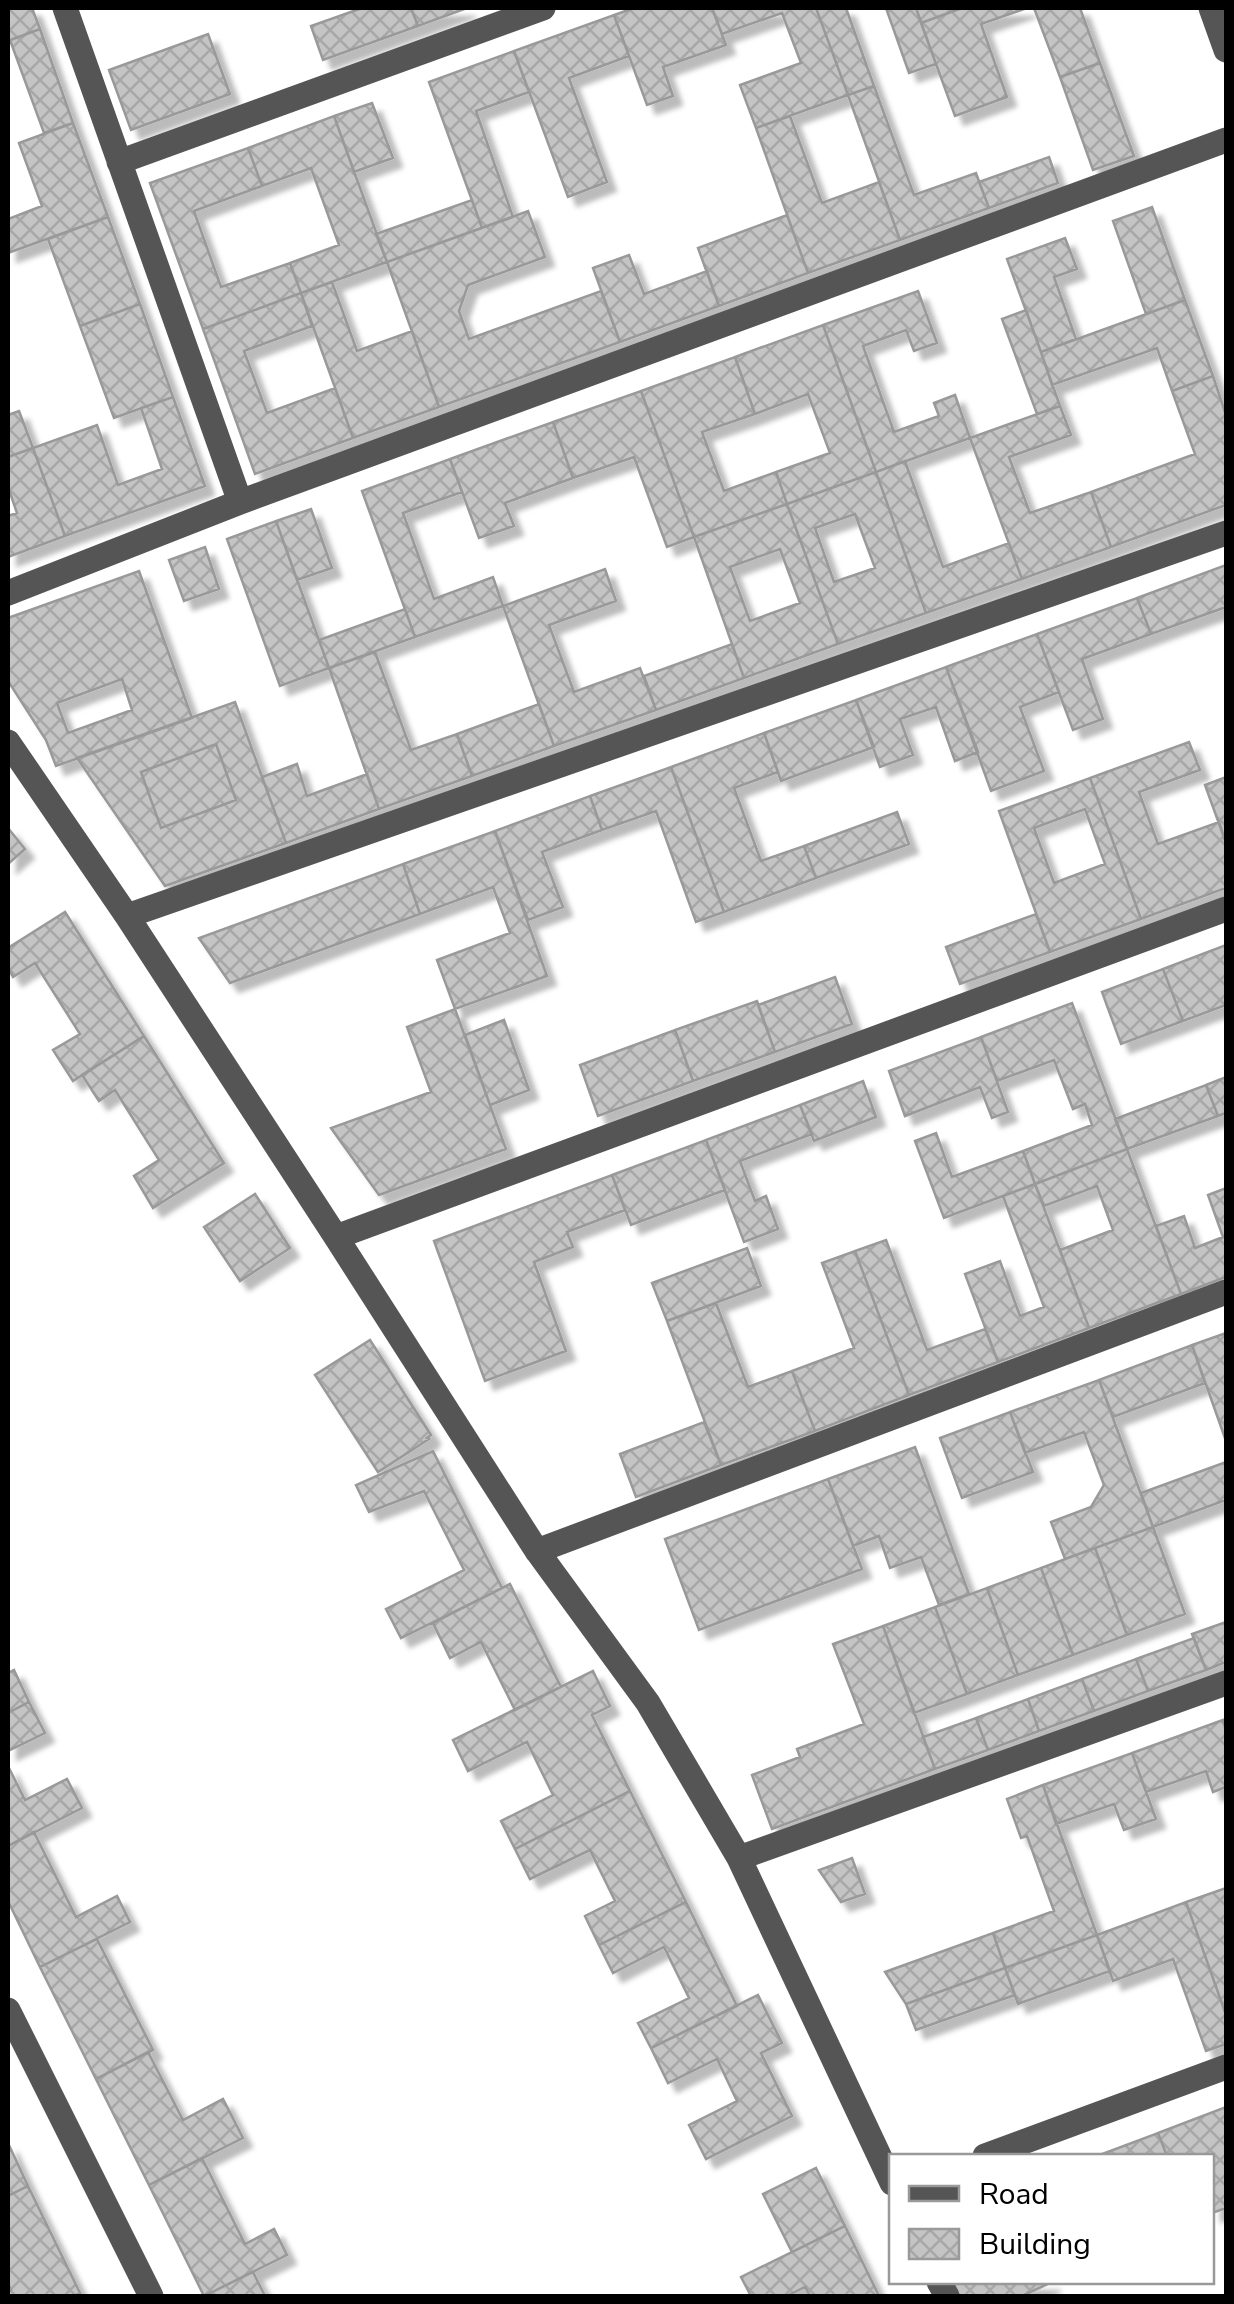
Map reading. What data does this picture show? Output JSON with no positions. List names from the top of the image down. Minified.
{"legend":["Road","Building"]}
